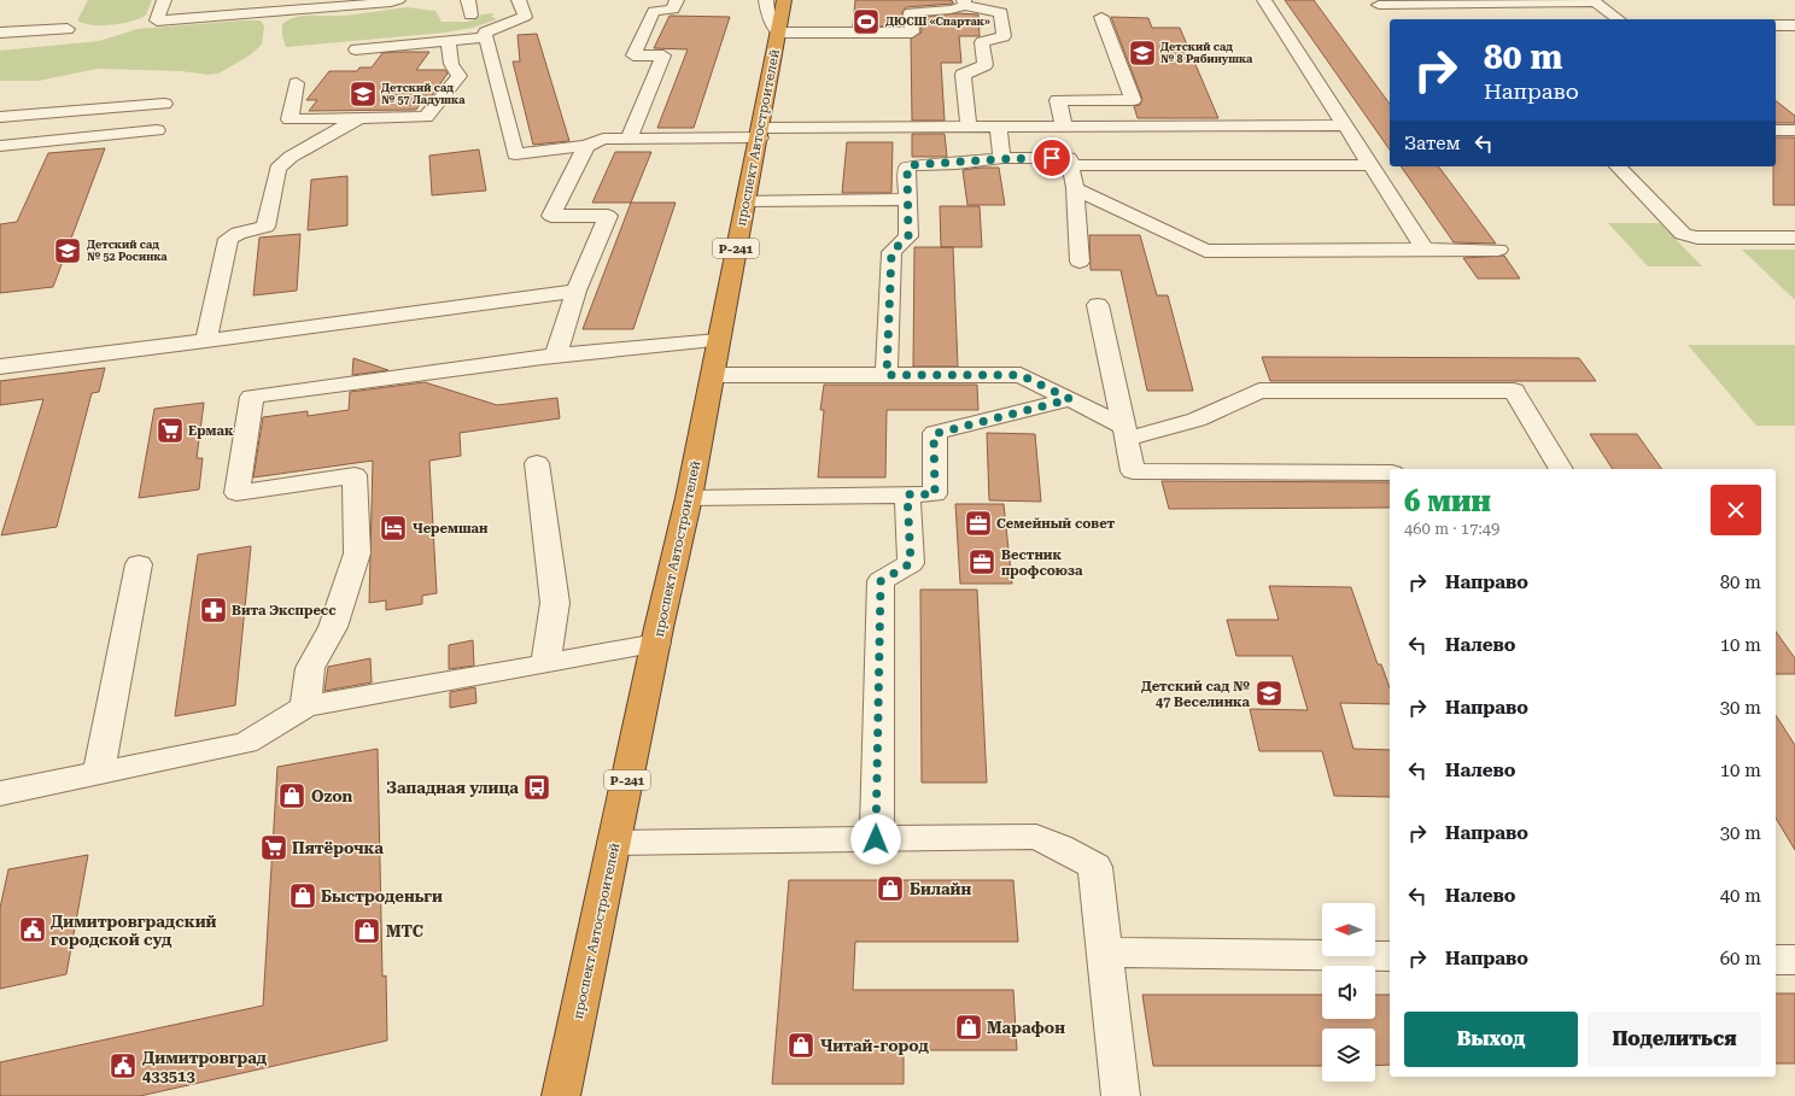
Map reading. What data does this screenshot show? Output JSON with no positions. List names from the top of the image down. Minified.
{"streets":{"highway":["проспект Автостроителей","Р-241"]},"places":{"sports":["ДЮСШ «Спартак»"],"school or university":["Детский сад № 8 Рябинушка","Детский сад № 57 Ладушка","Детский сад № 52 Росинка","Детский сад № 47 Веселинка"],"supermarket":["Ермак","Пятёрочка"],"office":["Семейный совет","Вестник профсоюза"],"hotel":["Черемшан"],"pharmacy":["Вита Экспресс"],"bus stop":["Западная улица"],"shop":["Ozon","Билайн","Быстроденьги","МТС","Марафон","Читай-город"],"public building":["Димитровградский городской суд","Димитровград 433513"]},"north":"left","page":{"turn":["80 m","Направо"],"then":"Затем","heading":["6 мин","460 m · 17:49"],"list":[{"name":"Направо","value":"80 m"},{"name":"Налево","value":"10 m"},{"name":"Направо","value":"30 m"},{"name":"Налево","value":"10 m"},{"name":"Направо","value":"30 m"},{"name":"Налево","value":"40 m"},{"name":"Направо","value":"60 m"}],"buttons":["Выход","Поделиться"]}}
